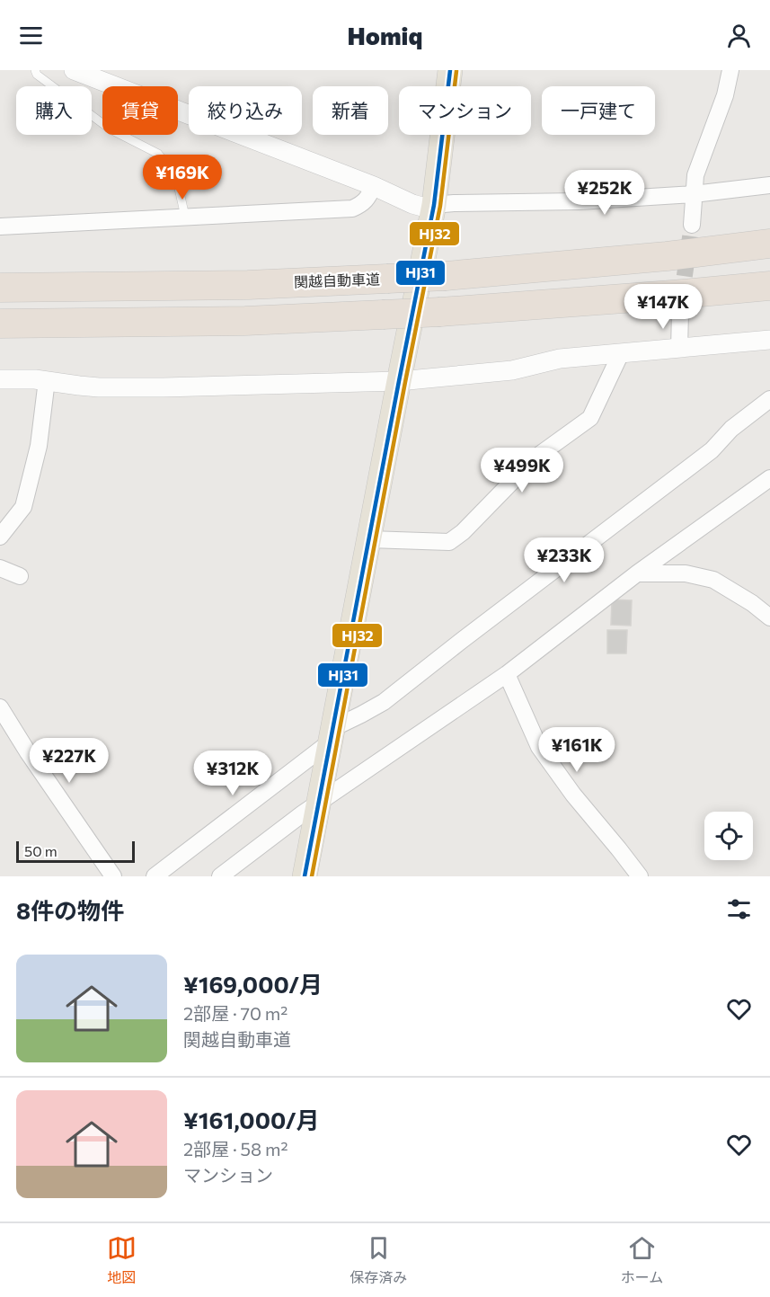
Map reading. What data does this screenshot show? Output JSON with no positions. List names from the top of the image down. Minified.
{"streets":{"highway":["関越自動車道"]},"lines":["transit line HJ31","transit line HJ32"],"scale_bar":"50 m","page":{"header":"Homiq","chip":["購入","賃貸","絞り込み","新着","マンション","一戸建て"],"price":["¥169K","¥252K","¥147K","¥499K","¥233K","¥161K","¥227K","¥312K"],"scale":"50 m","heading":"8件の物件","list":[{"name":"¥169,000/月","note":"2部屋 · 70 m² · 関越自動車道"},{"name":"¥161,000/月","note":"2部屋 · 58 m² · マンション"}],"tabs":["地図","保存済み","ホーム"]}}
